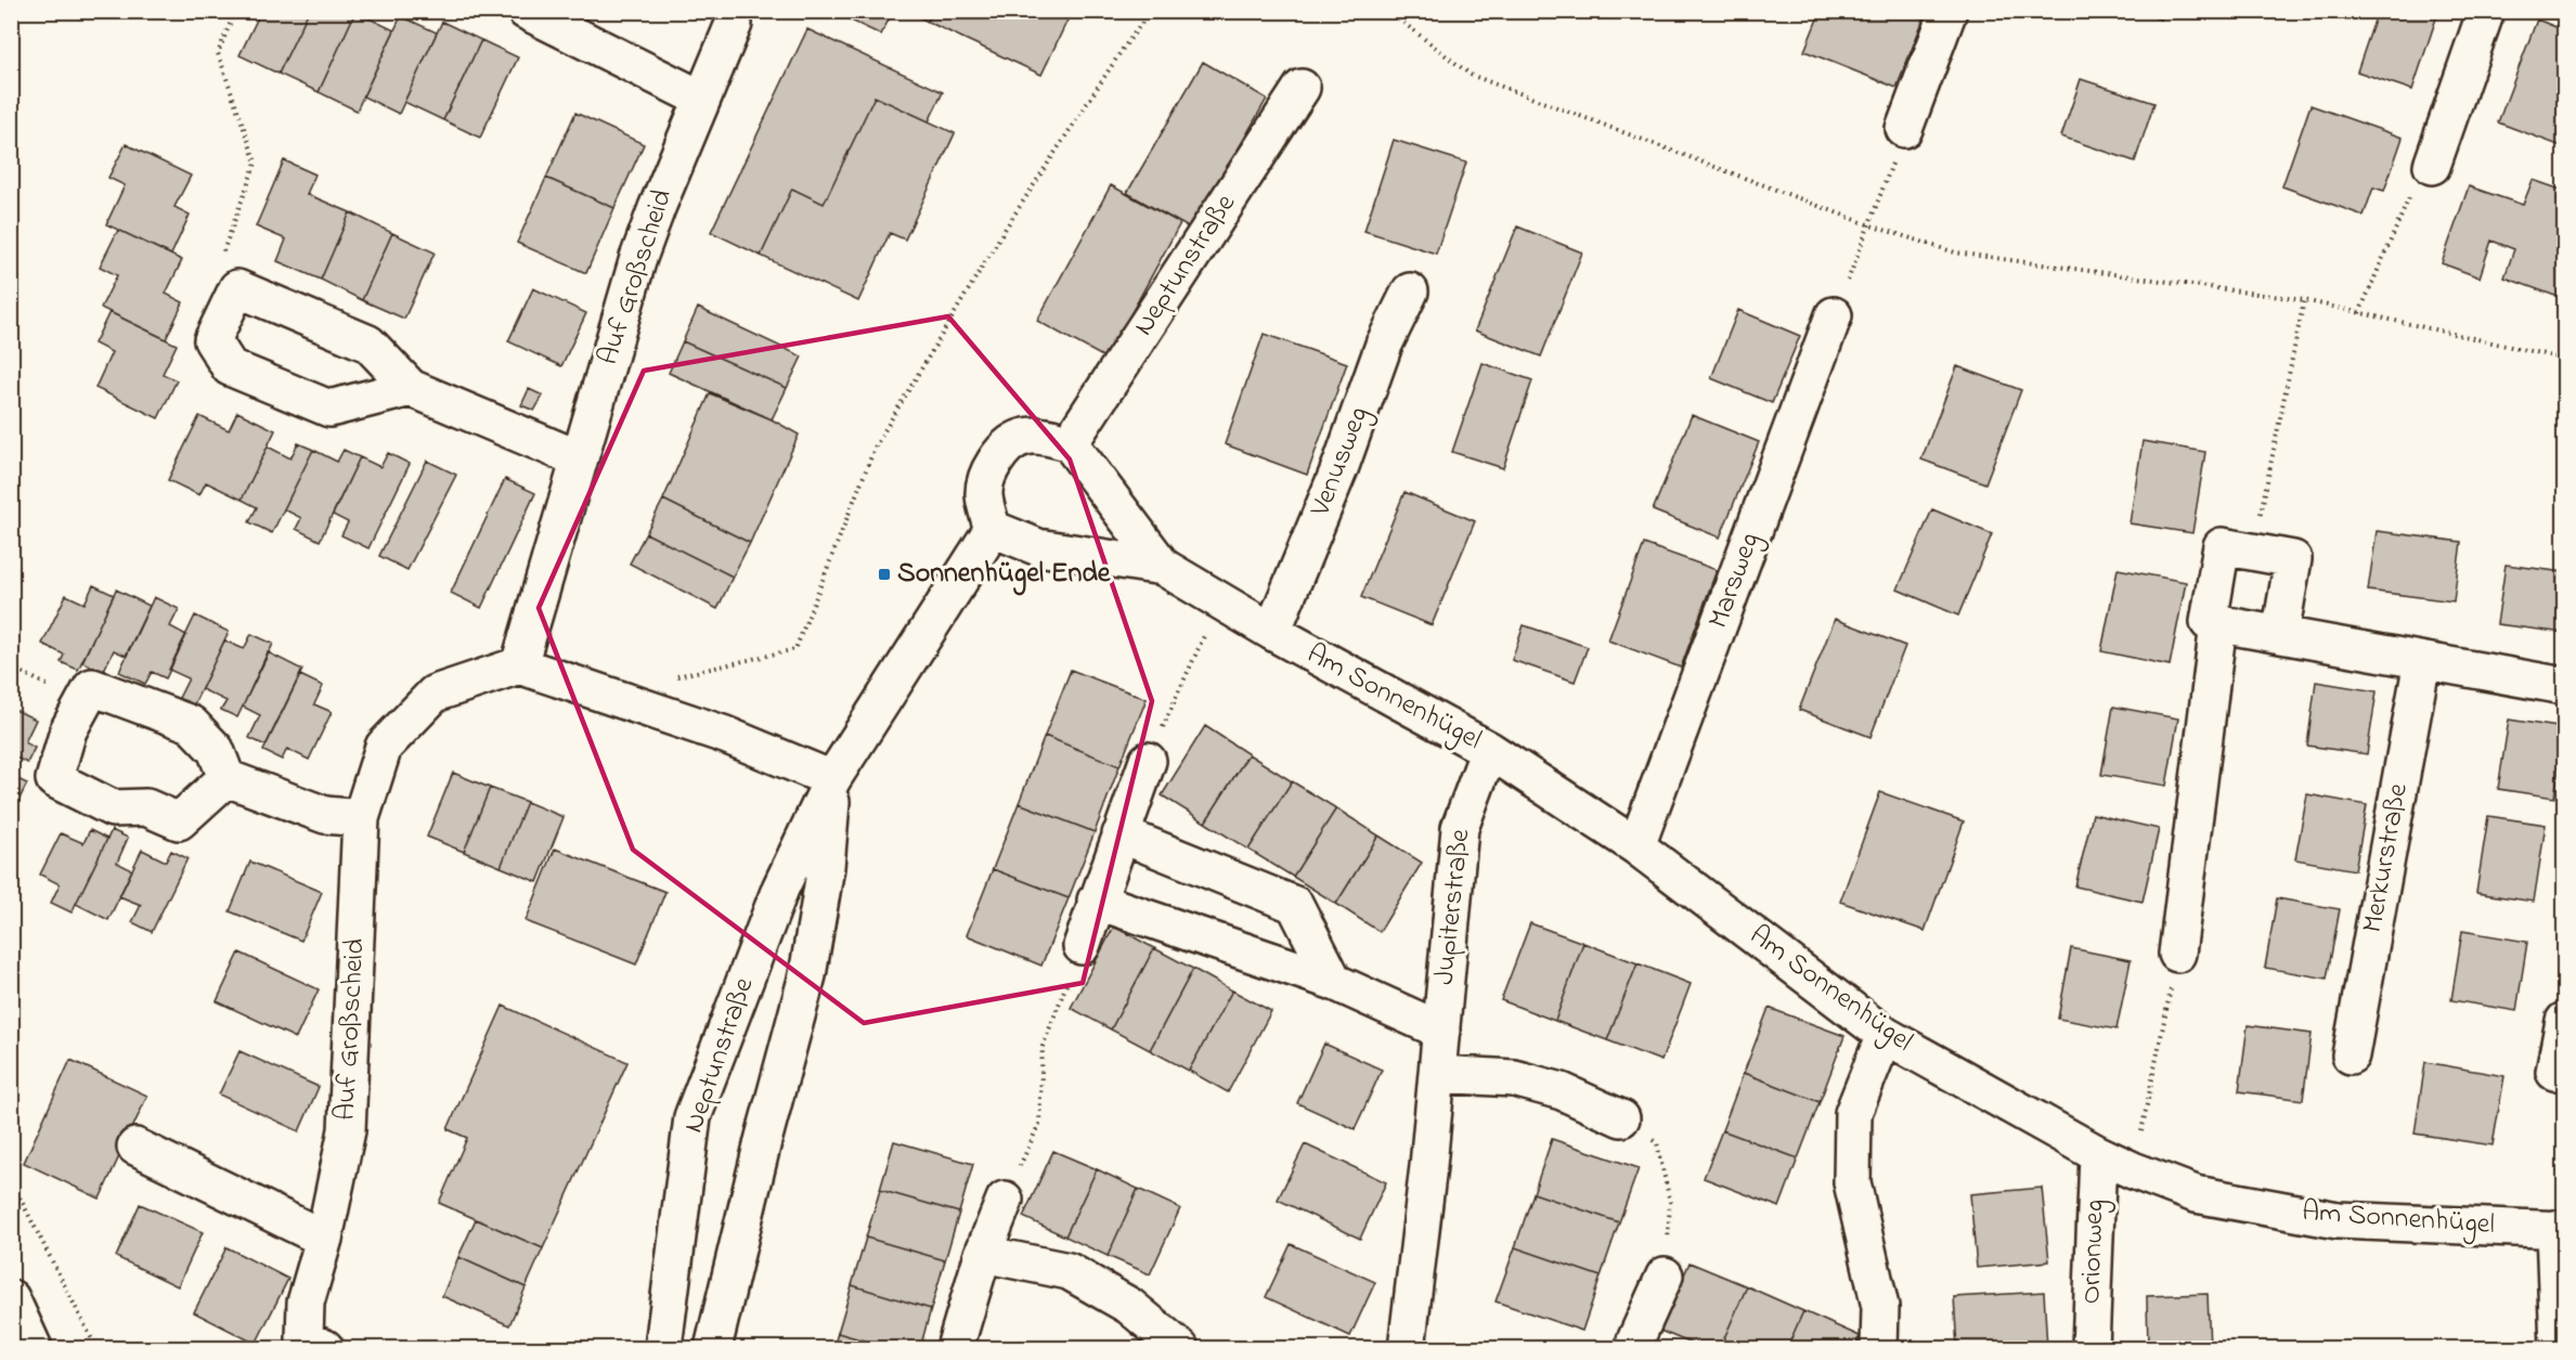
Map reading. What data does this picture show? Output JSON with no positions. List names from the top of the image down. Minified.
{"streets":{"street":["Neptunstraße","Auf Großscheid","Venusweg","Marsweg","Am Sonnenhügel","Merkurstraße","Jupiterstraße","Orionweg"]},"crossings":[["Venusweg","Am Sonnenhügel"],["Marsweg","Am Sonnenhügel"],["Am Sonnenhügel","Jupiterstraße"],["Am Sonnenhügel","Orionweg"]],"places":{"transit":["Sonnenhügel Ende"]}}
